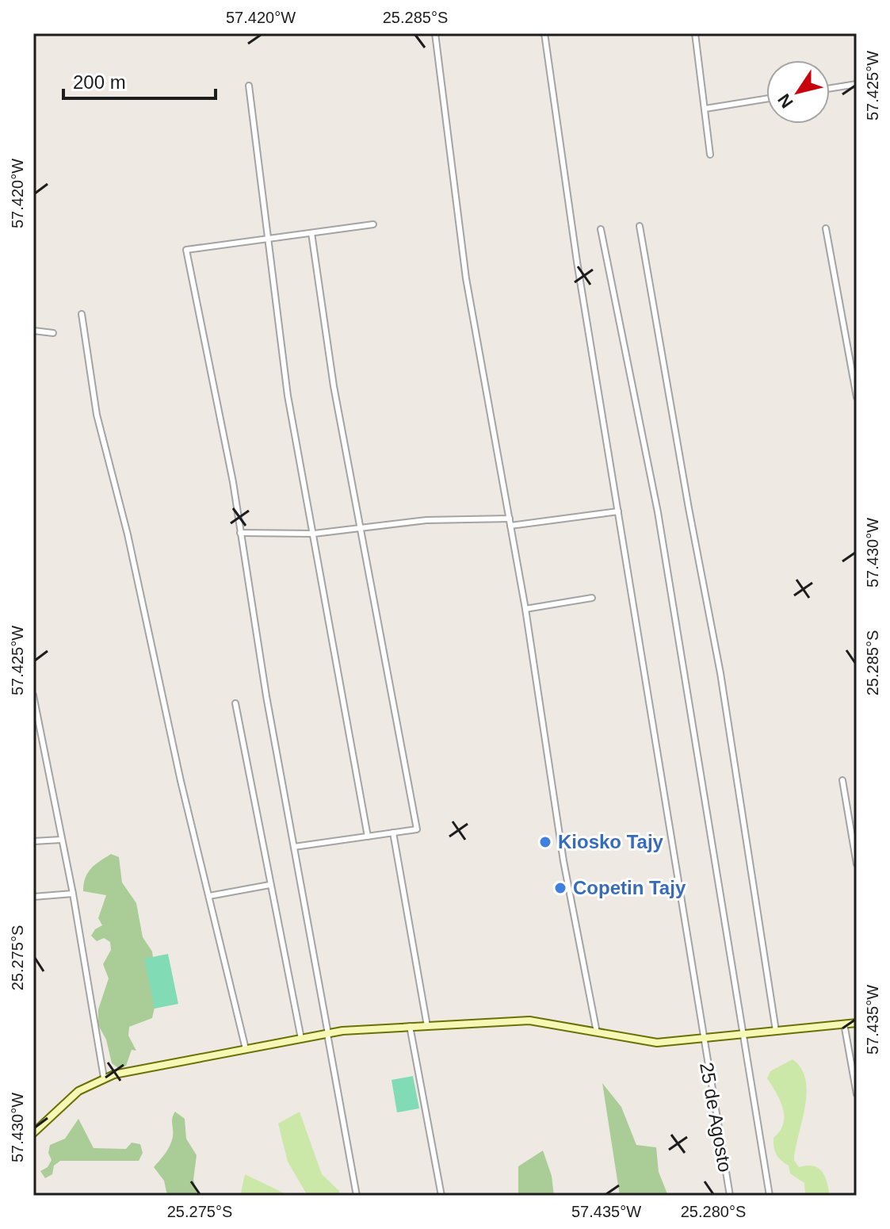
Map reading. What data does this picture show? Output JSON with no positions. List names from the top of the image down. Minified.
{"streets":{"street":["25 de Agosto"]},"places":["Kiosko Tajy","Copetin Tajy"],"scale_bar":"200 m","north":"bottom left","coordinates":["57.420°W","25.285°S","57.425°W","57.430°W","25.275°S","57.435°W","25.280°S"]}
